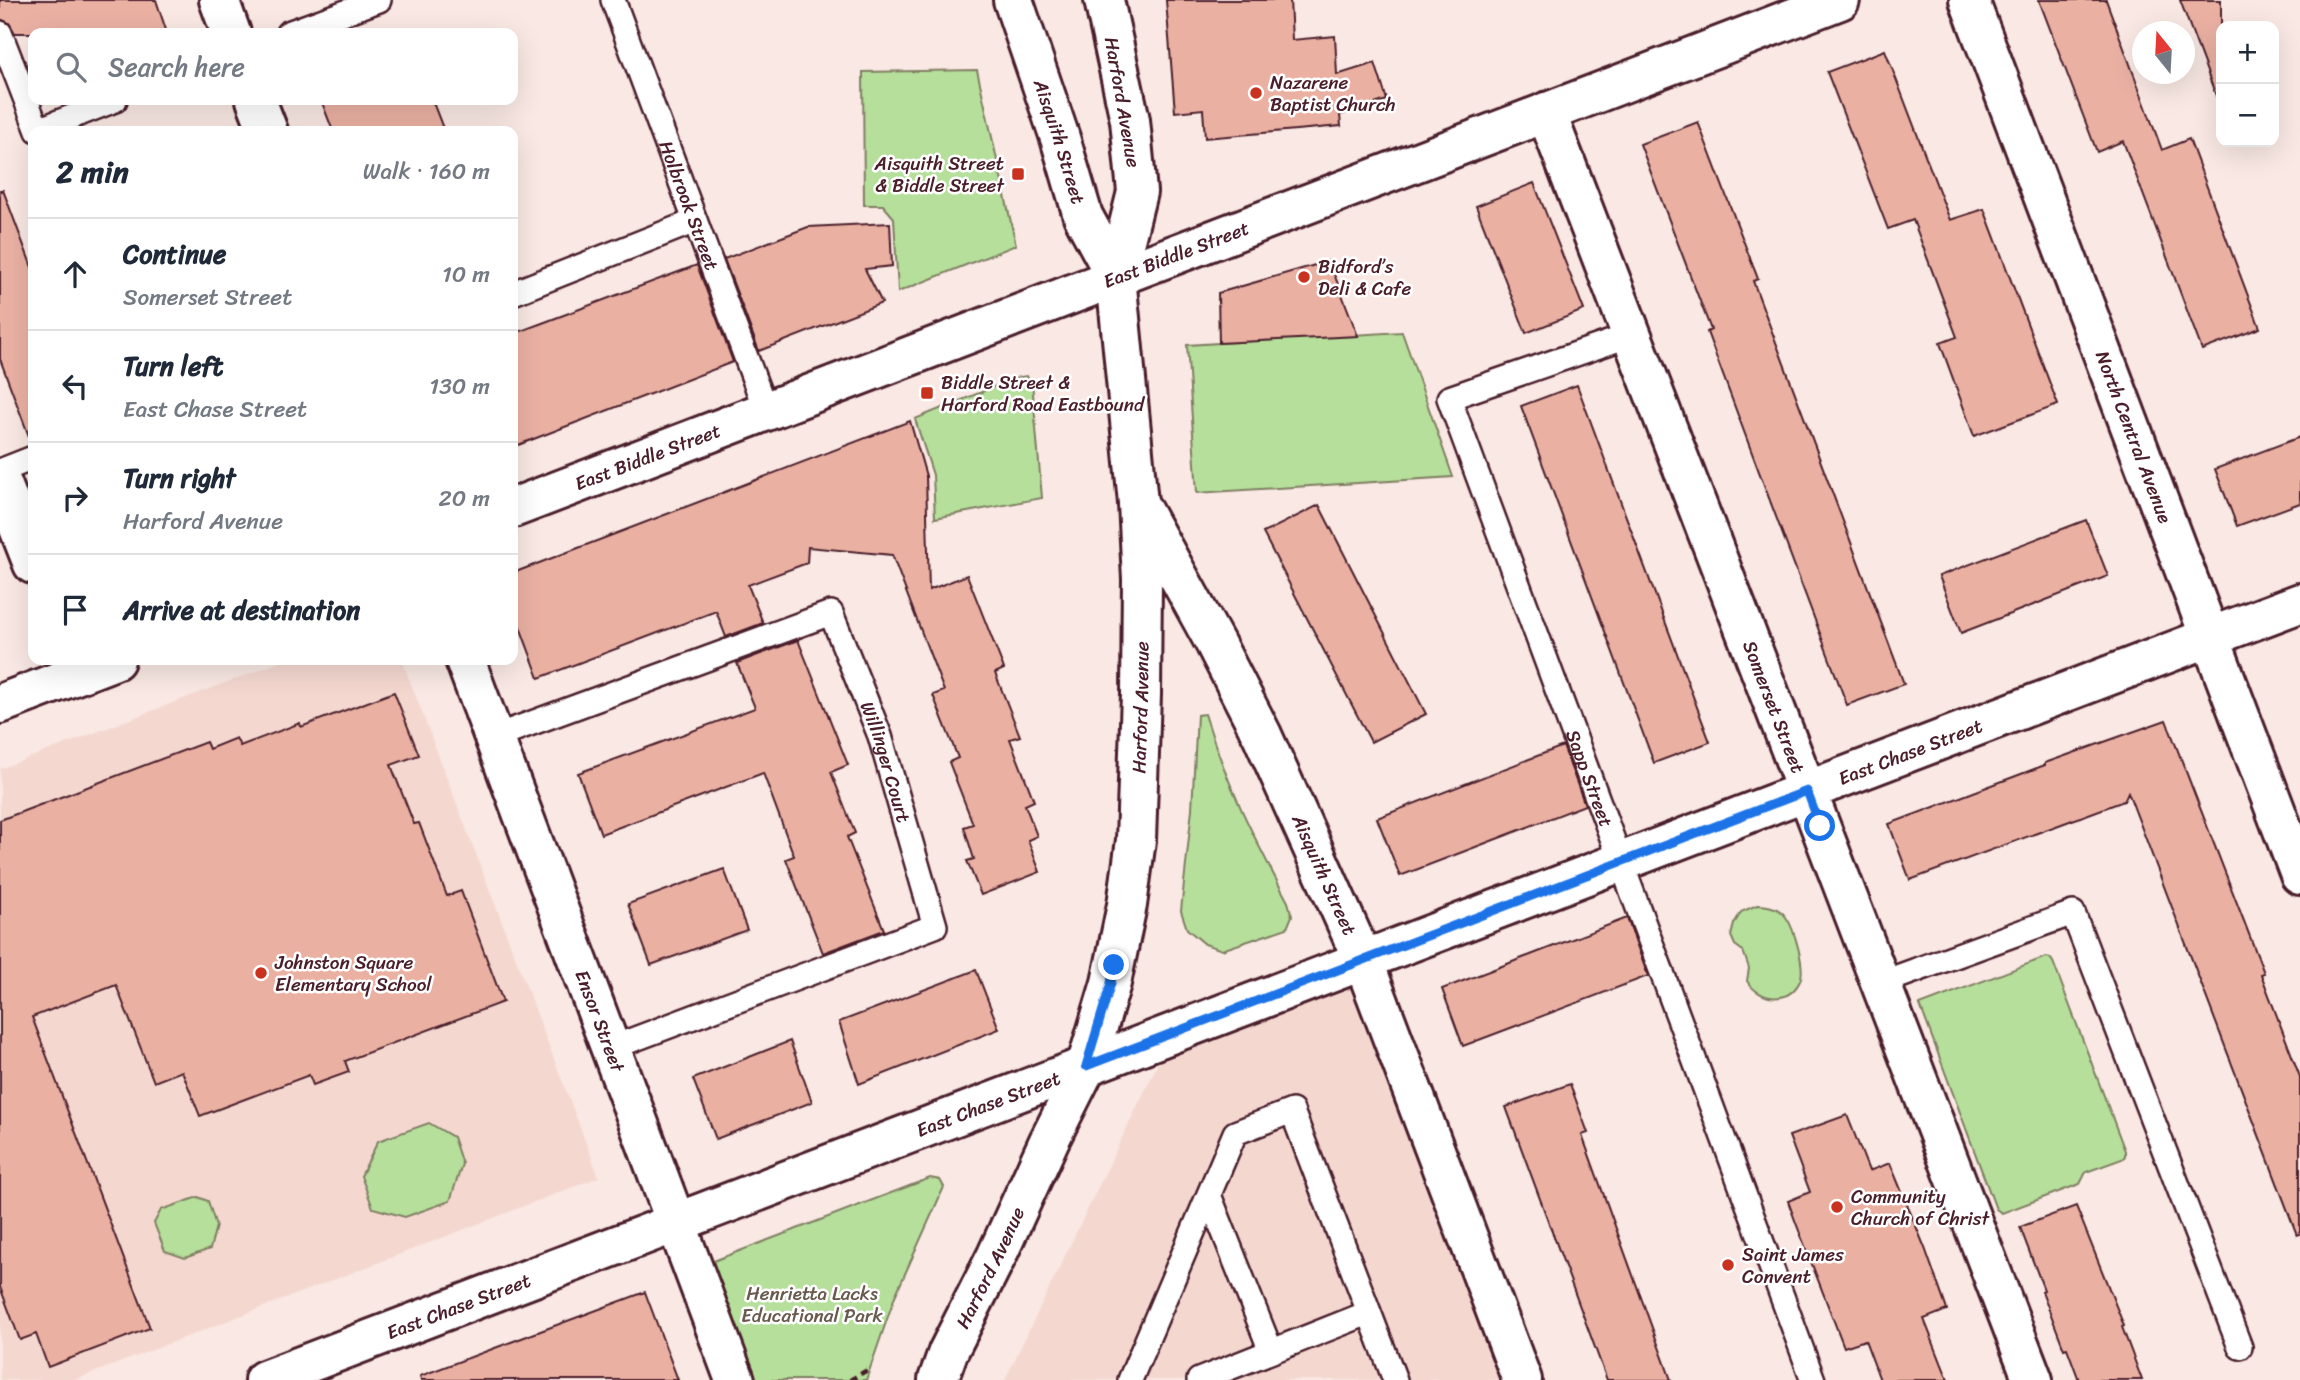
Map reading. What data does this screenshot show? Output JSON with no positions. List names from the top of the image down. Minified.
{"streets":{"street":["Harford Avenue","Aisquith Street","East Biddle Street","North Central Avenue","Somerset Street","East Chase Street","Ensor Street"],"lane":["Holbrook Street","Willinger Court","Sapp Street"]},"crossings":[["Harford Avenue","Aisquith Street"],["Harford Avenue","East Biddle Street"],["Harford Avenue","East Chase Street"],["Aisquith Street","East Biddle Street"],["Aisquith Street","East Chase Street"],["Holbrook Street","East Biddle Street"],["East Biddle Street","Somerset Street"],["North Central Avenue","East Chase Street"],["Somerset Street","East Chase Street"],["Somerset Street","Sapp Street"],["East Chase Street","Sapp Street"],["East Chase Street","Ensor Street"],["Willinger Court","Ensor Street"]],"parks":["Henrietta Lacks Educational Park"],"places":{"other":["Nazarene Baptist Church","Bidford’s Deli & Cafe","Johnston Square Elementary School","Community Church of Christ","Saint James Convent"],"transit":["Aisquith Street & Biddle Street","Biddle Street & Harford Road Eastbound"]},"north":"top","page":{"map_buttons":["+","−"],"search":"Search here","heading":["2 min","Walk · 160 m"],"list":[["Continue","Somerset Street","10 m"],["Turn left","East Chase Street","130 m"],["Turn right","Harford Avenue","20 m"],"Arrive at destination"]}}
